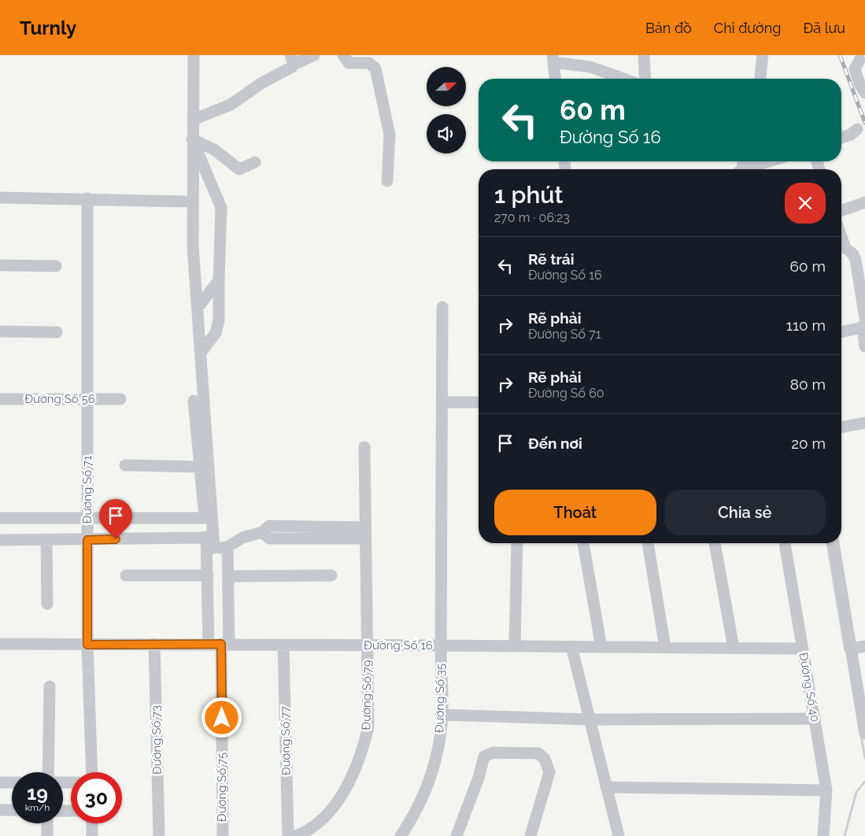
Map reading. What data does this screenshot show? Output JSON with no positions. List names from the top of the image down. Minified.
{"streets":{"street":["Đường Số 56","Đường Số 71","Đường Số 16","Đường Số 40","Đường Số 79","Đường Số 35","Đường Số 73","Đường Số 77","Đường Số 75"]},"crossings":[["Đường Số 56","Đường Số 71"],["Đường Số 71","Đường Số 16"],["Đường Số 16","Đường Số 79"],["Đường Số 16","Đường Số 35"],["Đường Số 16","Đường Số 73"],["Đường Số 16","Đường Số 77"],["Đường Số 16","Đường Số 75"]],"north":"right","page":{"header":"Turnly","nav":["Bản đồ","Chỉ đường","Đã lưu"],"turn":["60 m","Đường Số 16"],"heading":["1 phút","270 m · 06:23"],"list":[{"name":"Rẽ trái","note":"Đường Số 16","value":"60 m"},{"name":"Rẽ phải","note":"Đường Số 71","value":"110 m"},{"name":"Rẽ phải","note":"Đường Số 60","value":"80 m"},{"name":"Đến nơi","value":"20 m"}],"buttons":["Thoát","Chia sẻ"],"speed":"19 km/h","limit":"30"}}
